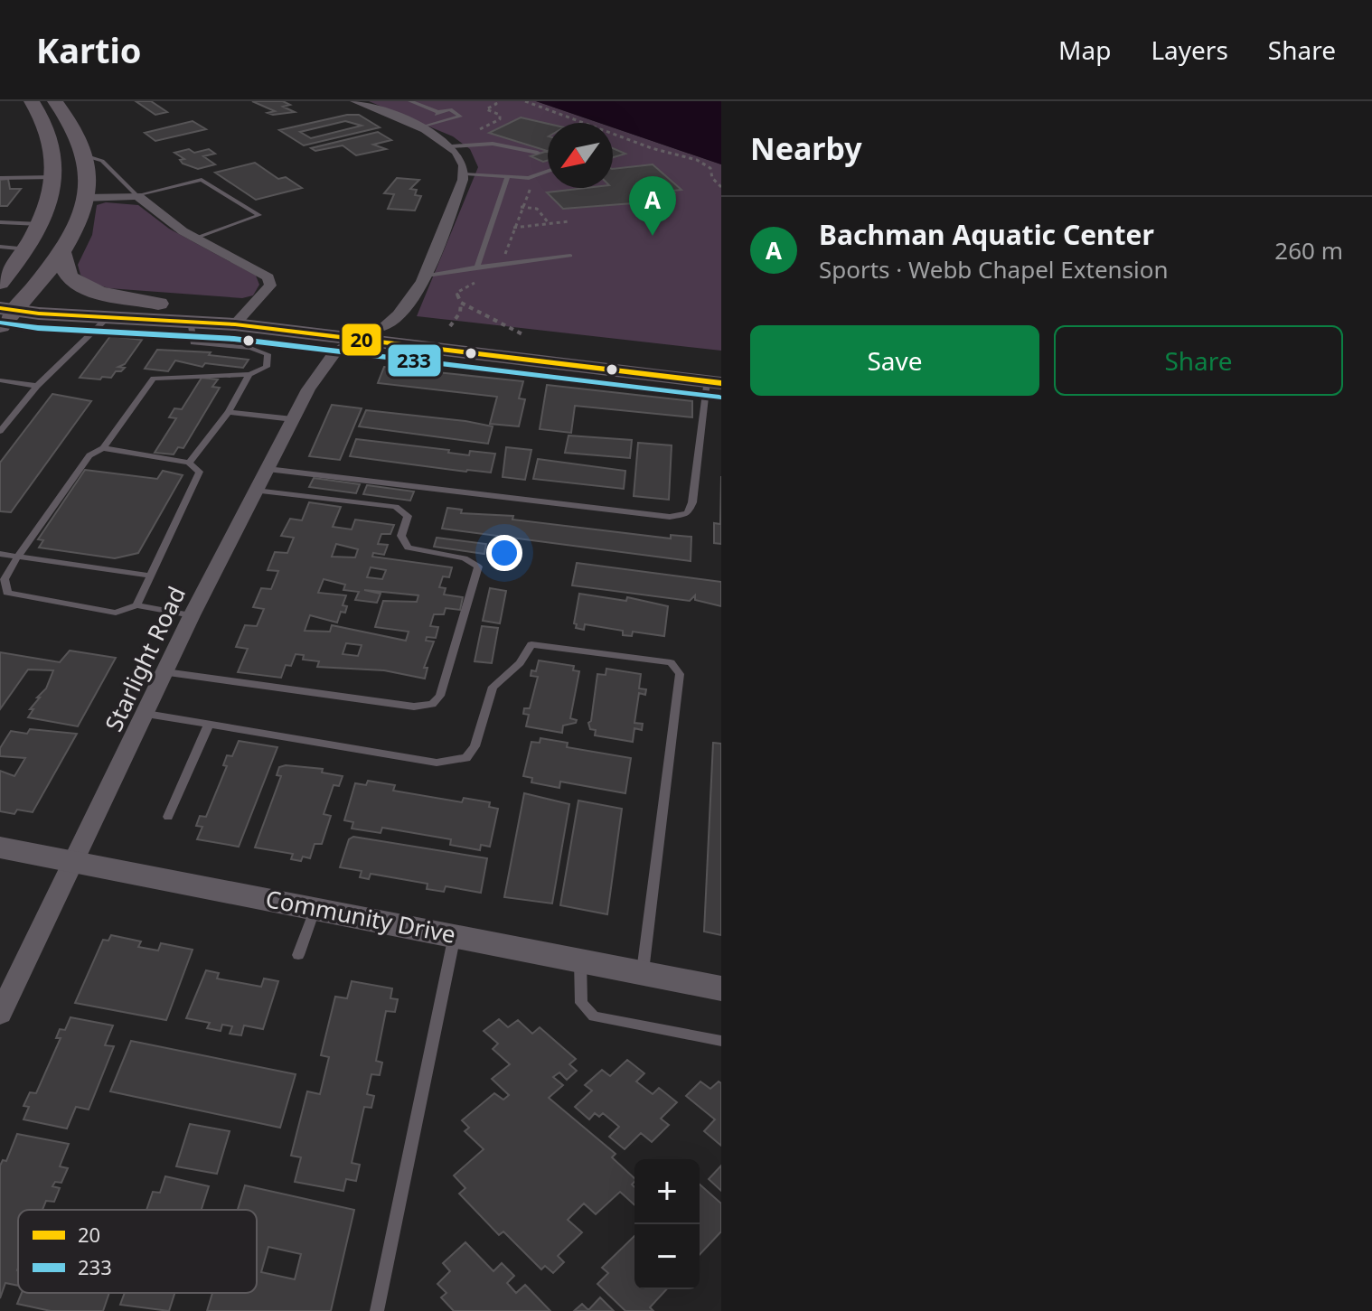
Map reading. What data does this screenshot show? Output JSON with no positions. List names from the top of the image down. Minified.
{"streets":{"street":["Starlight Road","Community Drive"]},"crossings":[["Starlight Road","Community Drive"]],"lines":["transit line 20","transit line 233"],"legend":["20","233"],"north":"bottom left","page":{"header":"Kartio","nav":["Map","Layers","Share"],"heading":"Nearby","pins":"A","list":[{"mark":"A","name":"Bachman Aquatic Center","note":"Sports · Webb Chapel Extension","value":"260 m"}],"buttons":["Save","Share"],"map_buttons":["+","−"]}}
